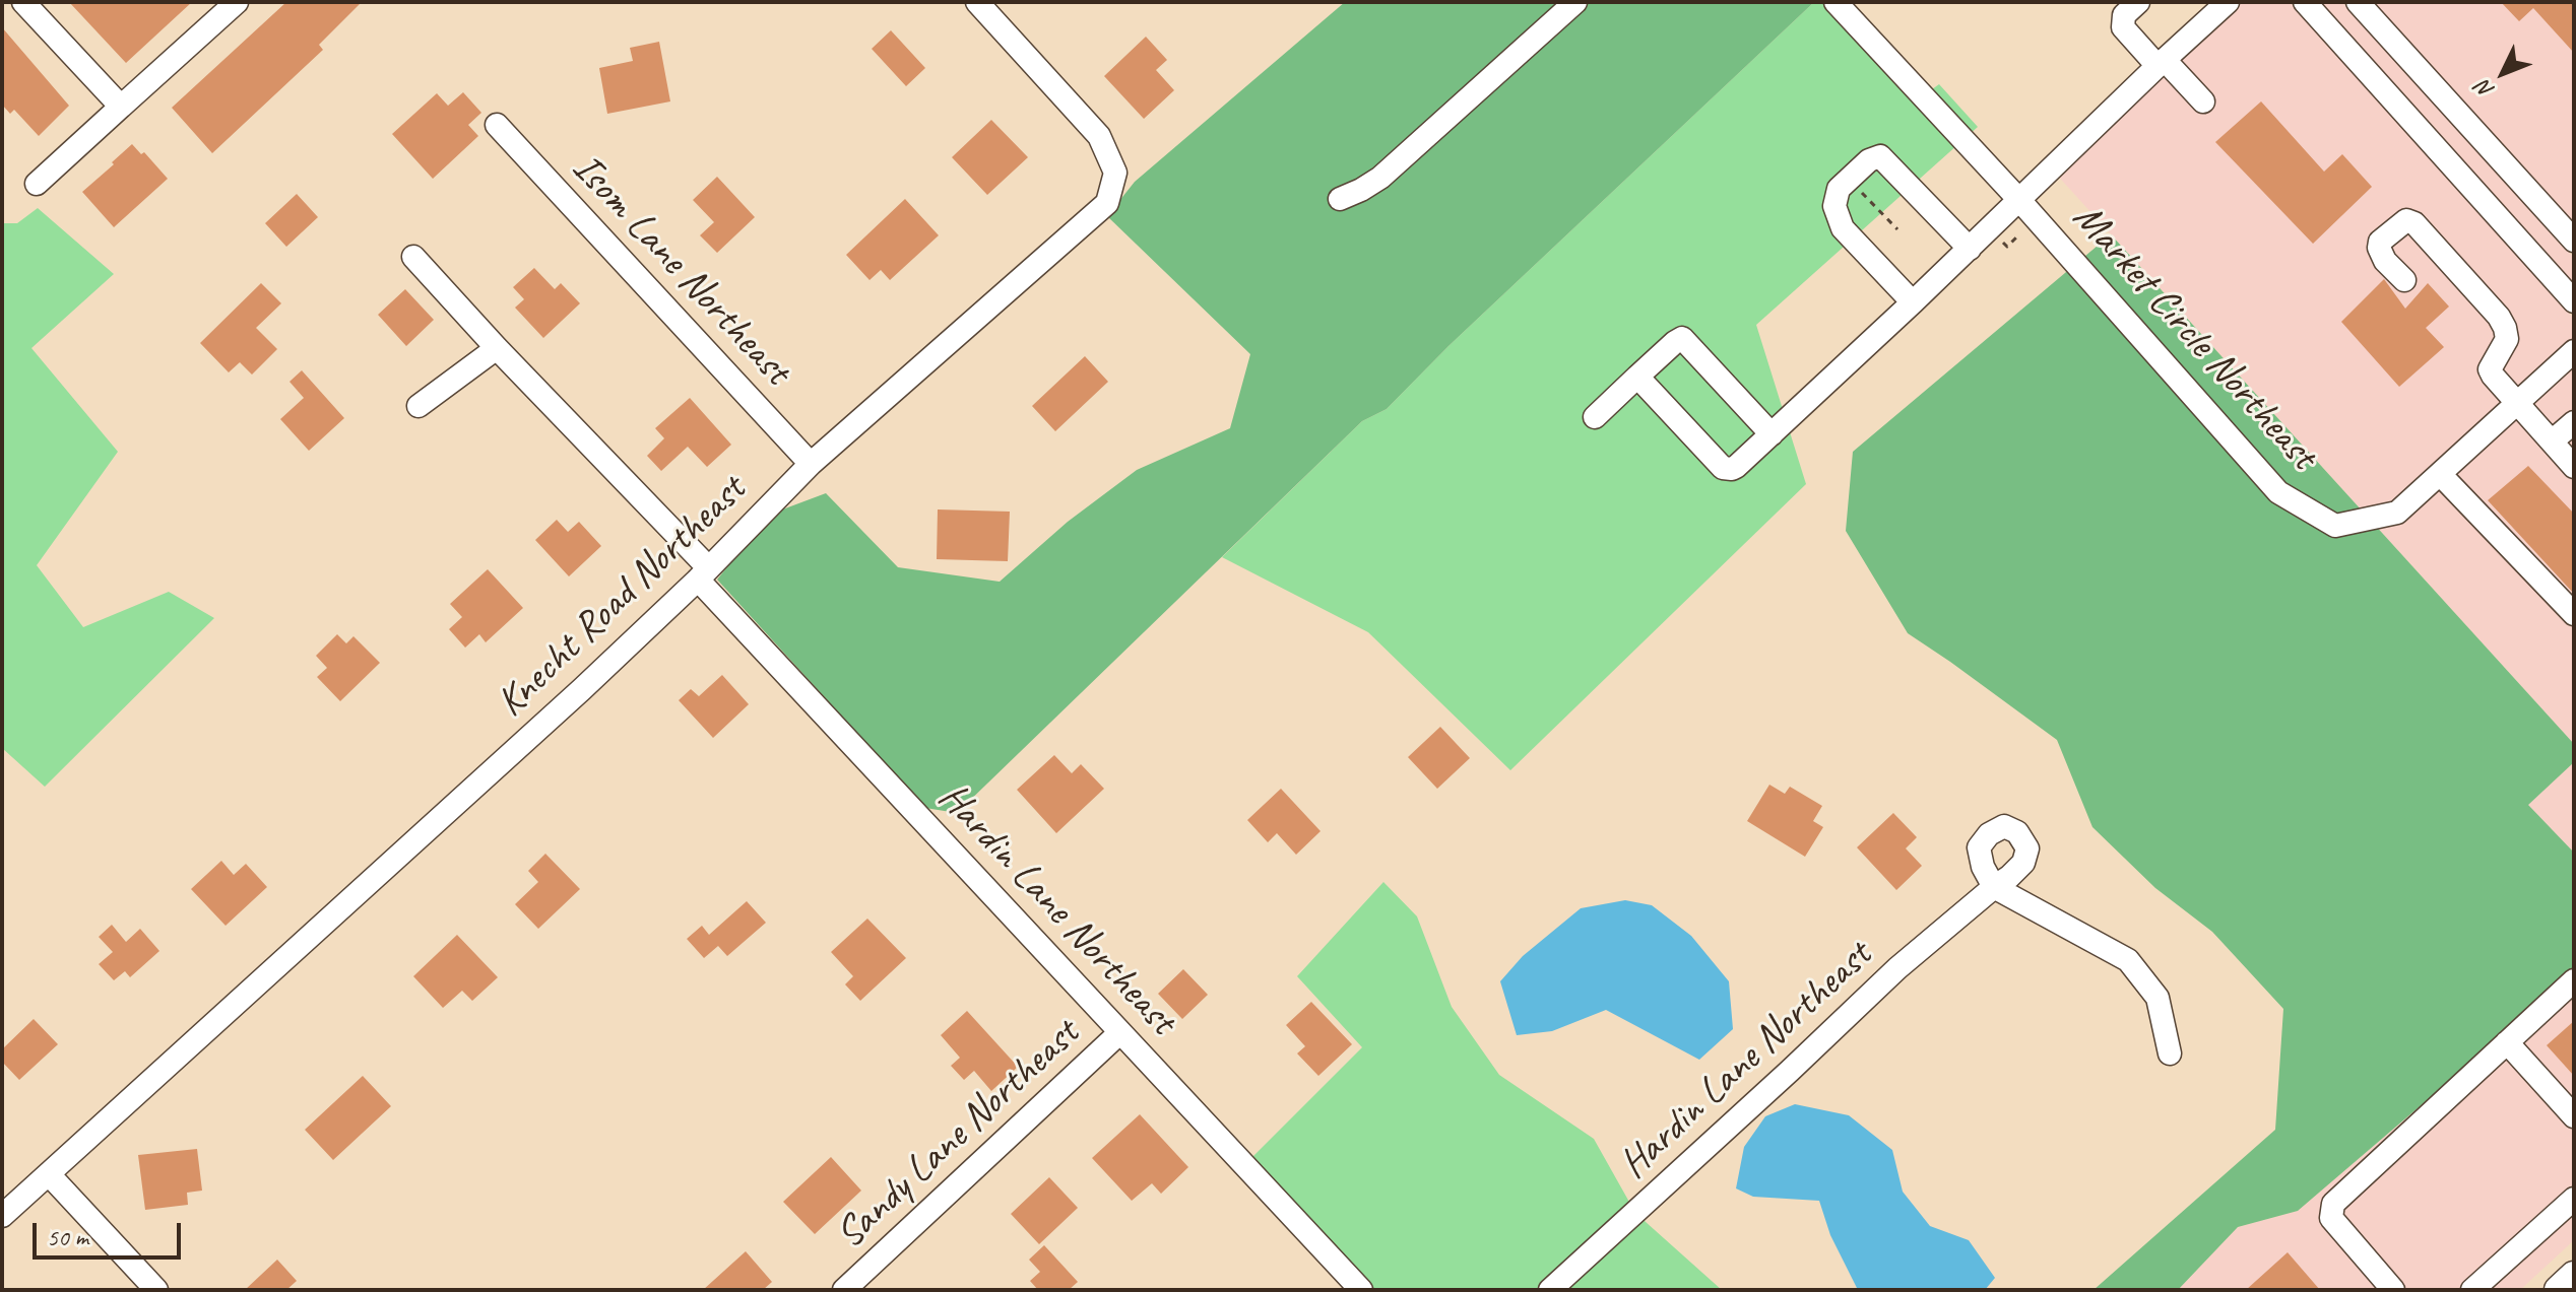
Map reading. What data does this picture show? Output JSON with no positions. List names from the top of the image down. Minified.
{"streets":{"street":["Isom Lane Northeast","Market Circle Northeast","Knecht Road Northeast","Hardin Lane Northeast","Sandy Lane Northeast"]},"crossings":[["Isom Lane Northeast","Knecht Road Northeast"],["Knecht Road Northeast","Hardin Lane Northeast"],["Hardin Lane Northeast","Sandy Lane Northeast"]],"scale_bar":"50 m","north":"bottom left"}
